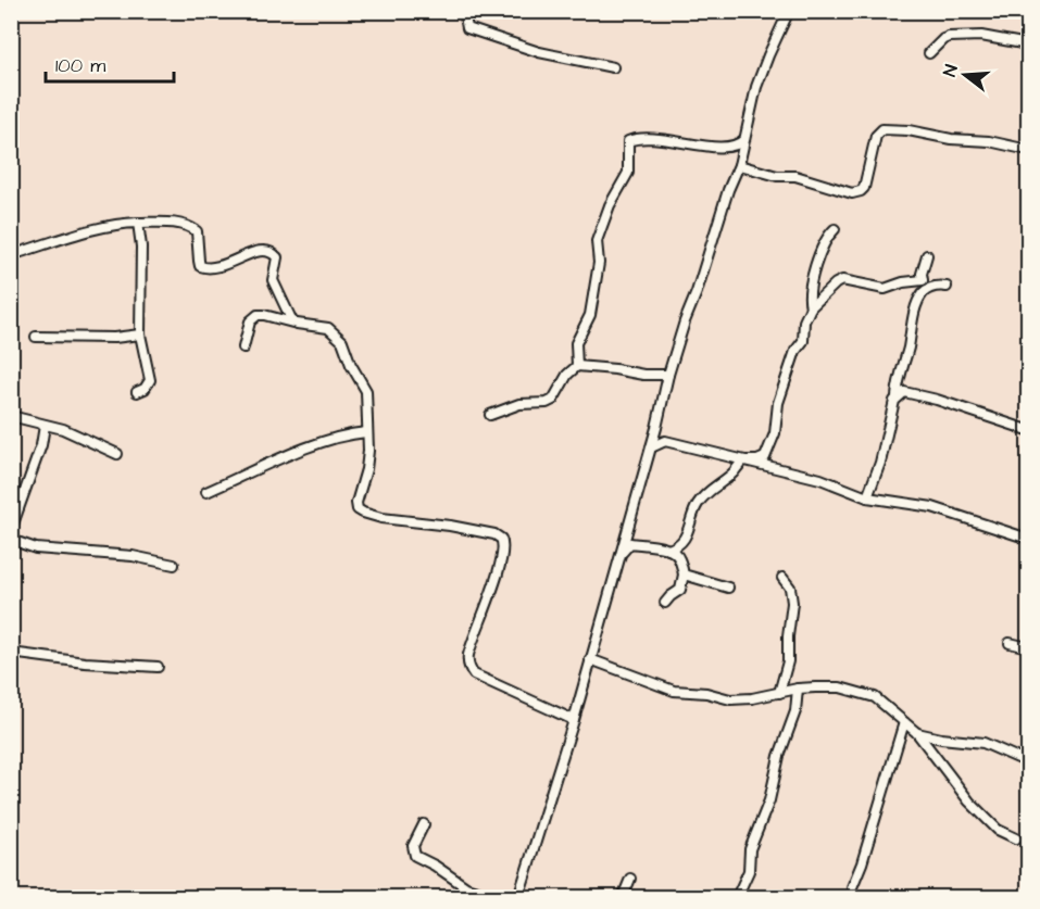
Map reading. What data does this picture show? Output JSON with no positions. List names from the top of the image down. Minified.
{"scale_bar":"100 m","north":"left"}
